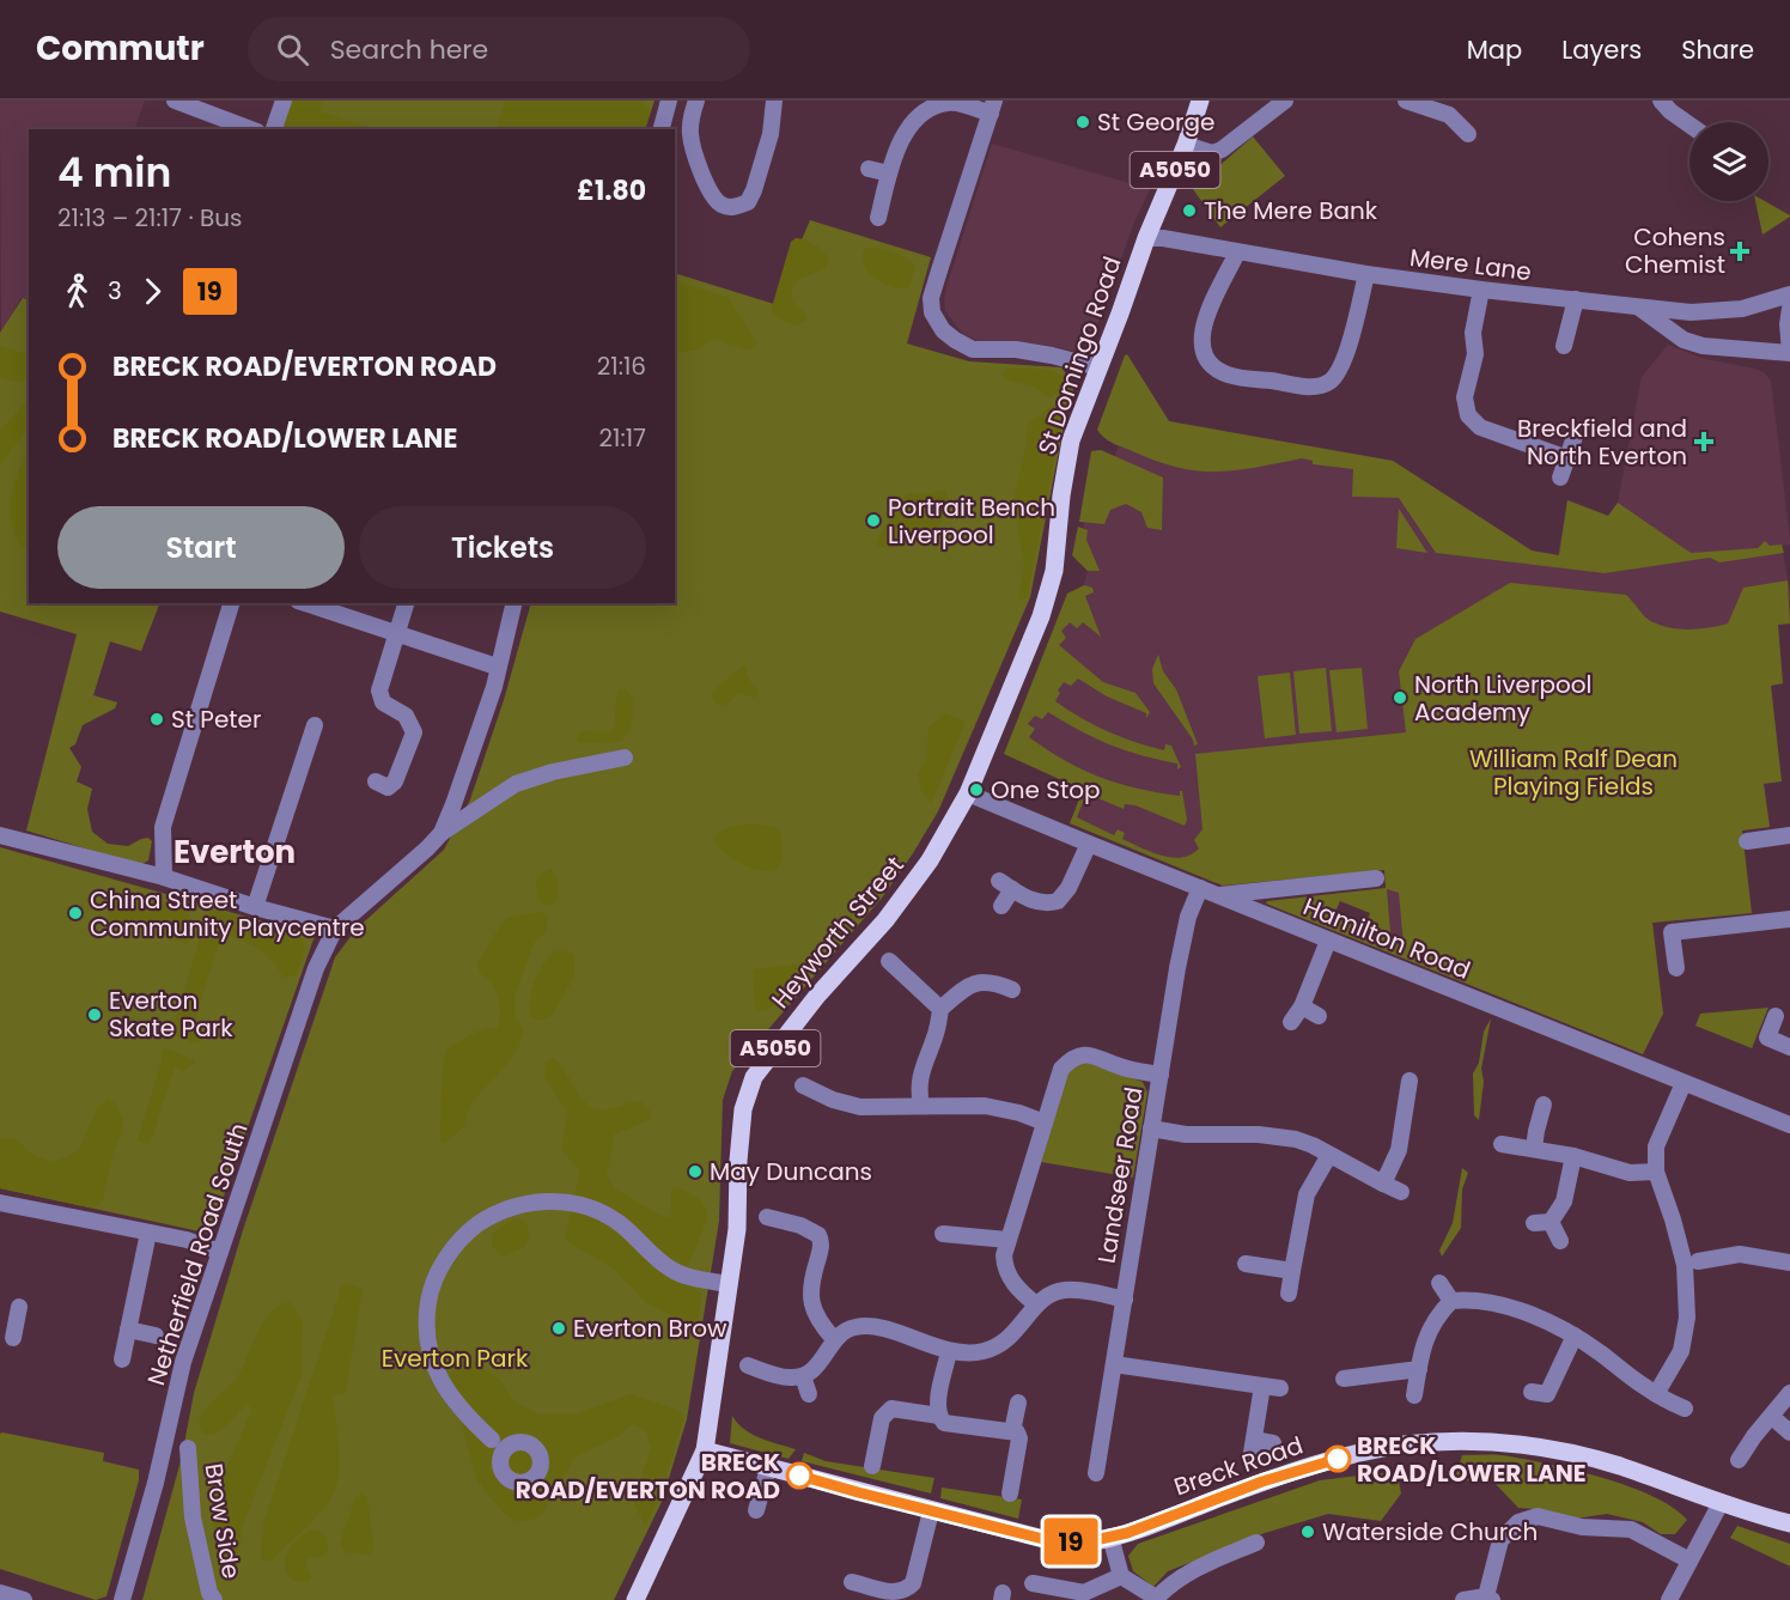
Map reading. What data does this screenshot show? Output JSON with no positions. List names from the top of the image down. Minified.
{"streets":{"main road":["A5050","St Domingo Road","Heyworth Street","Breck Road"],"street":["Mere Lane","Hamilton Road","Landseer Road","Netherfield Road South","Brow Side"]},"crossings":[["Mere Lane","St Domingo Road"],["St Domingo Road","Heyworth Street"],["St Domingo Road","Hamilton Road"],["Heyworth Street","Hamilton Road"],["Heyworth Street","Breck Road"],["Hamilton Road","Landseer Road"]],"districts":["Everton"],"parks":["William Ralf Dean Playing Fields","Everton Park"],"places":{"other":["St George","The Mere Bank","Portrait Bench Liverpool","North Liverpool Academy","St Peter","One Stop","China Street Community Playcentre","Everton Skate Park","May Duncans","Everton Brow","BRECK ROAD/LOWER LANE","BRECK ROAD/EVERTON ROAD","Waterside Church"],"health":["Cohens Chemist","Breckfield and North Everton"]},"lines":["bus line 19"],"page":{"header":"Commutr","search":"Search here","nav":["Map","Layers","Share"],"on_map":"19","heading":["4 min","21:13 – 21:17 · Bus","£1.80"],"legs":["3","19"],"list":[{"name":"BRECK ROAD/EVERTON ROAD","value":"21:16"},{"name":"BRECK ROAD/LOWER LANE","value":"21:17"}],"buttons":["Start","Tickets"]}}
